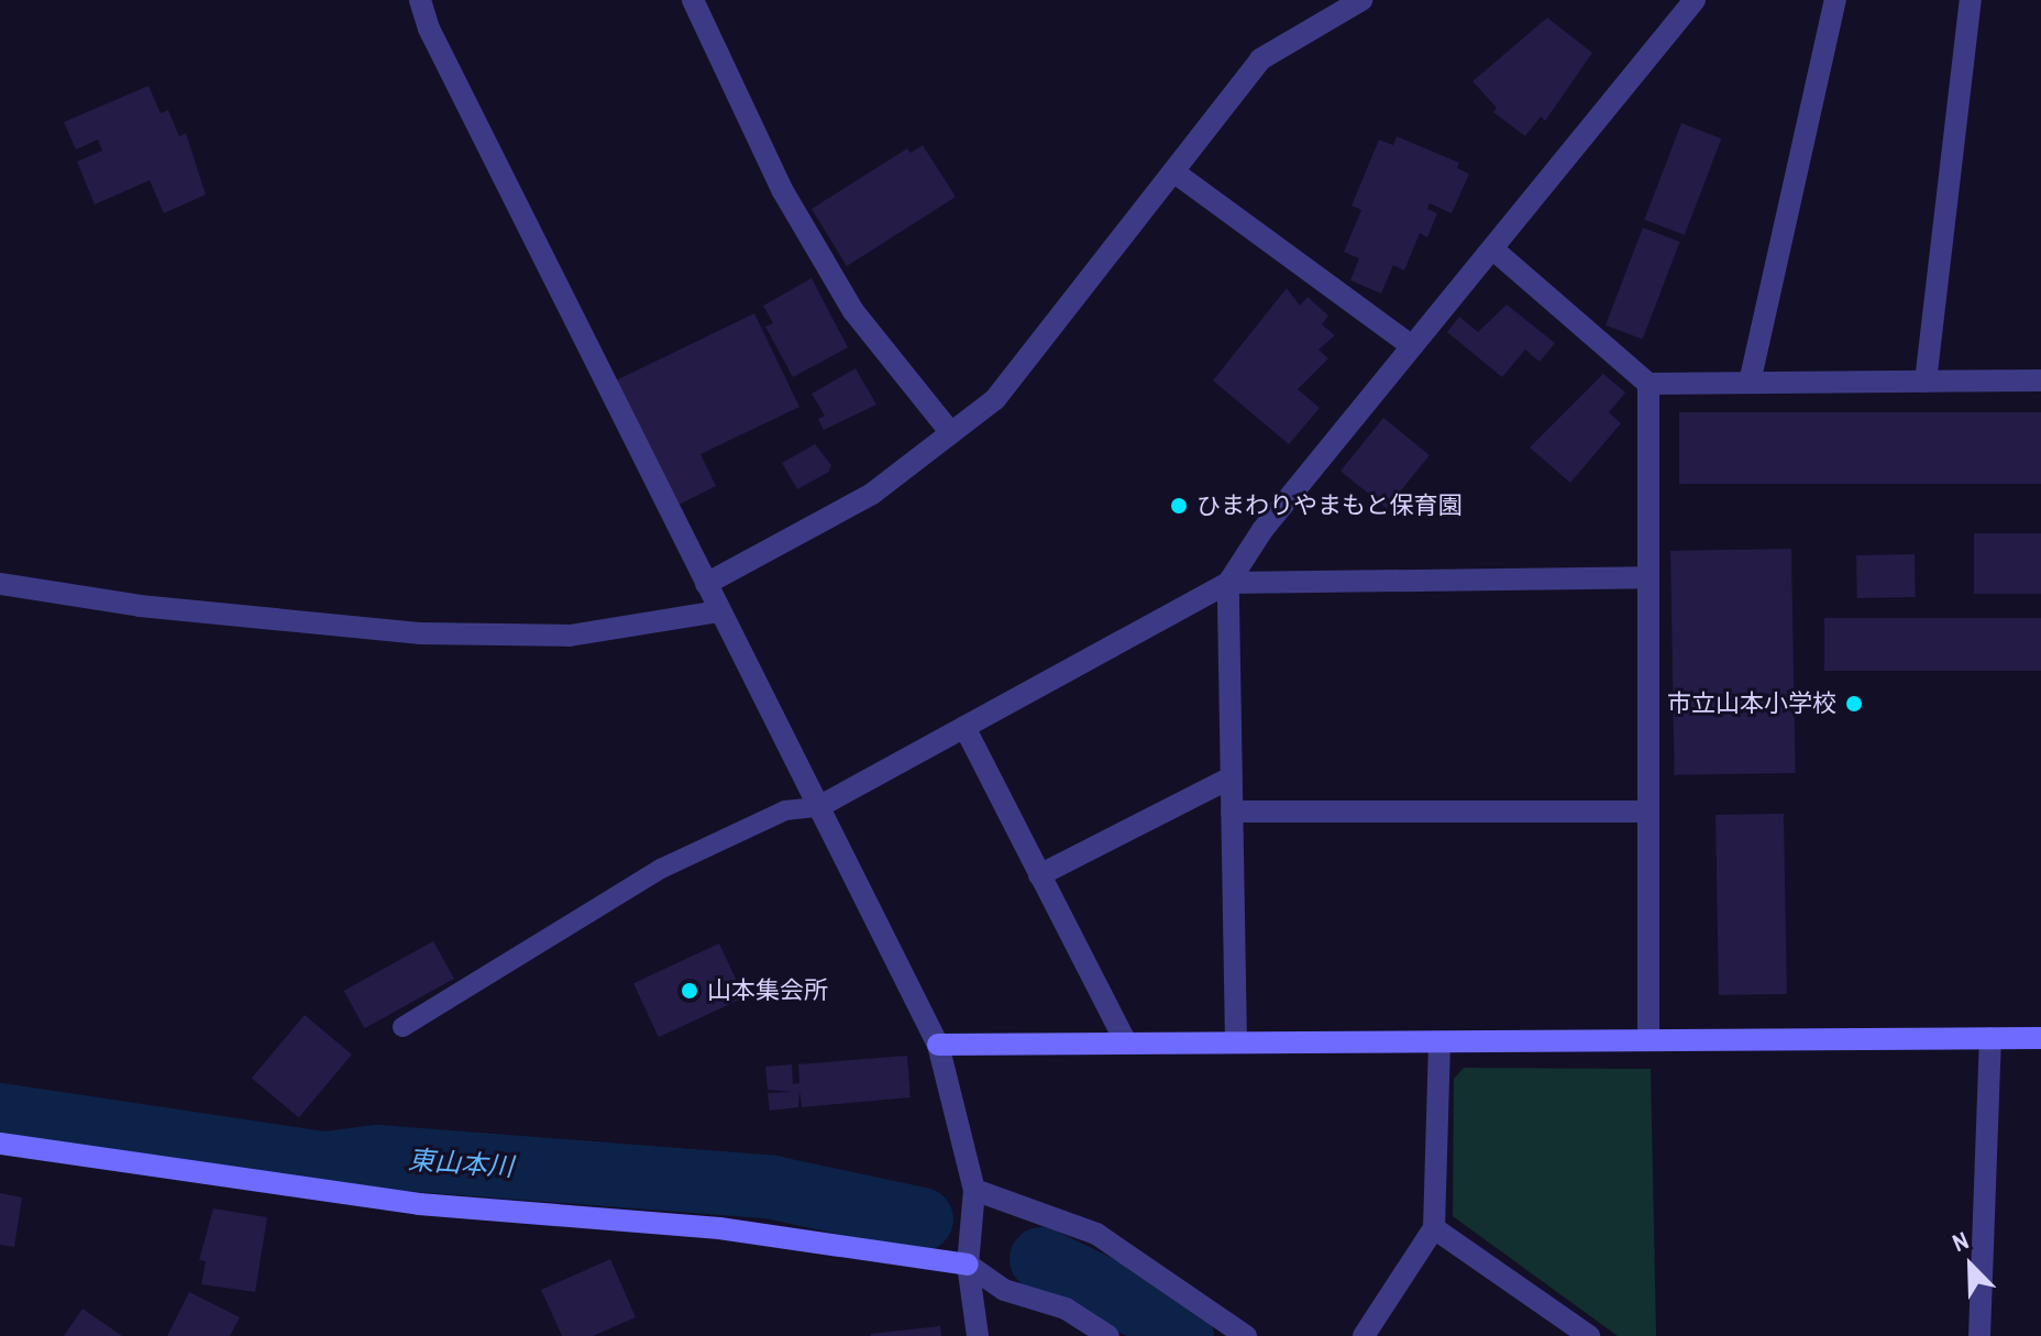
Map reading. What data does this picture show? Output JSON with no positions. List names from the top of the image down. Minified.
{"water":["東山本川"],"places":["ひまわりやまもと保育園","市立山本小学校","山本集会所"],"north":"top left"}
